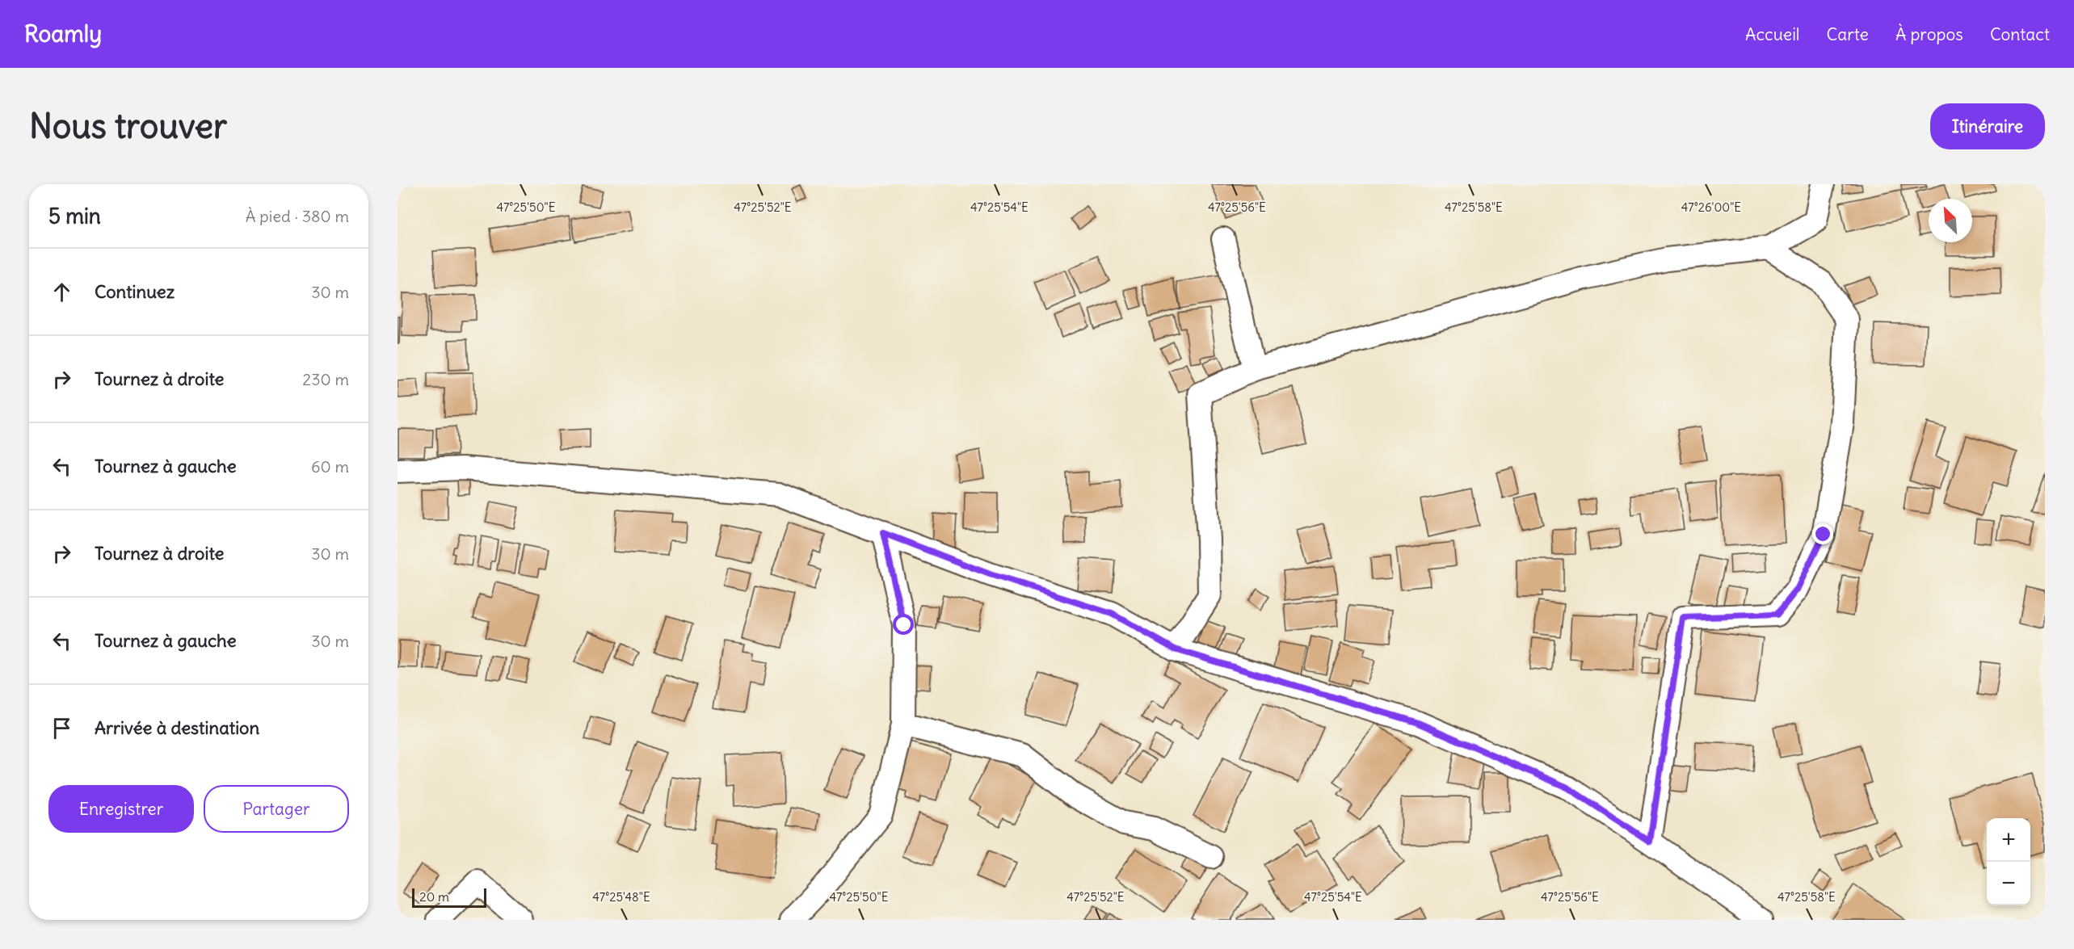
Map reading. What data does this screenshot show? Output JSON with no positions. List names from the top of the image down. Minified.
{"scale_bar":"20 m","north":"top left","page":{"header":"Roamly","nav":["Accueil","Carte","À propos","Contact"],"buttons":["Itinéraire",["Enregistrer","Partager"]],"title":"Nous trouver","heading":["5 min","À pied · 380 m"],"list":[["Continuez","30 m"],["Tournez à droite","230 m"],["Tournez à gauche","60 m"],["Tournez à droite","30 m"],["Tournez à gauche","30 m"],"Arrivée à destination"],"map_buttons":["+","−"],"scale":"20 m"},"coordinates":["47°26'00\"E","47°25'50\"E","47°25'52\"E","47°25'54\"E","47°25'56\"E","47°25'58\"E","47°25'48\"E"]}
